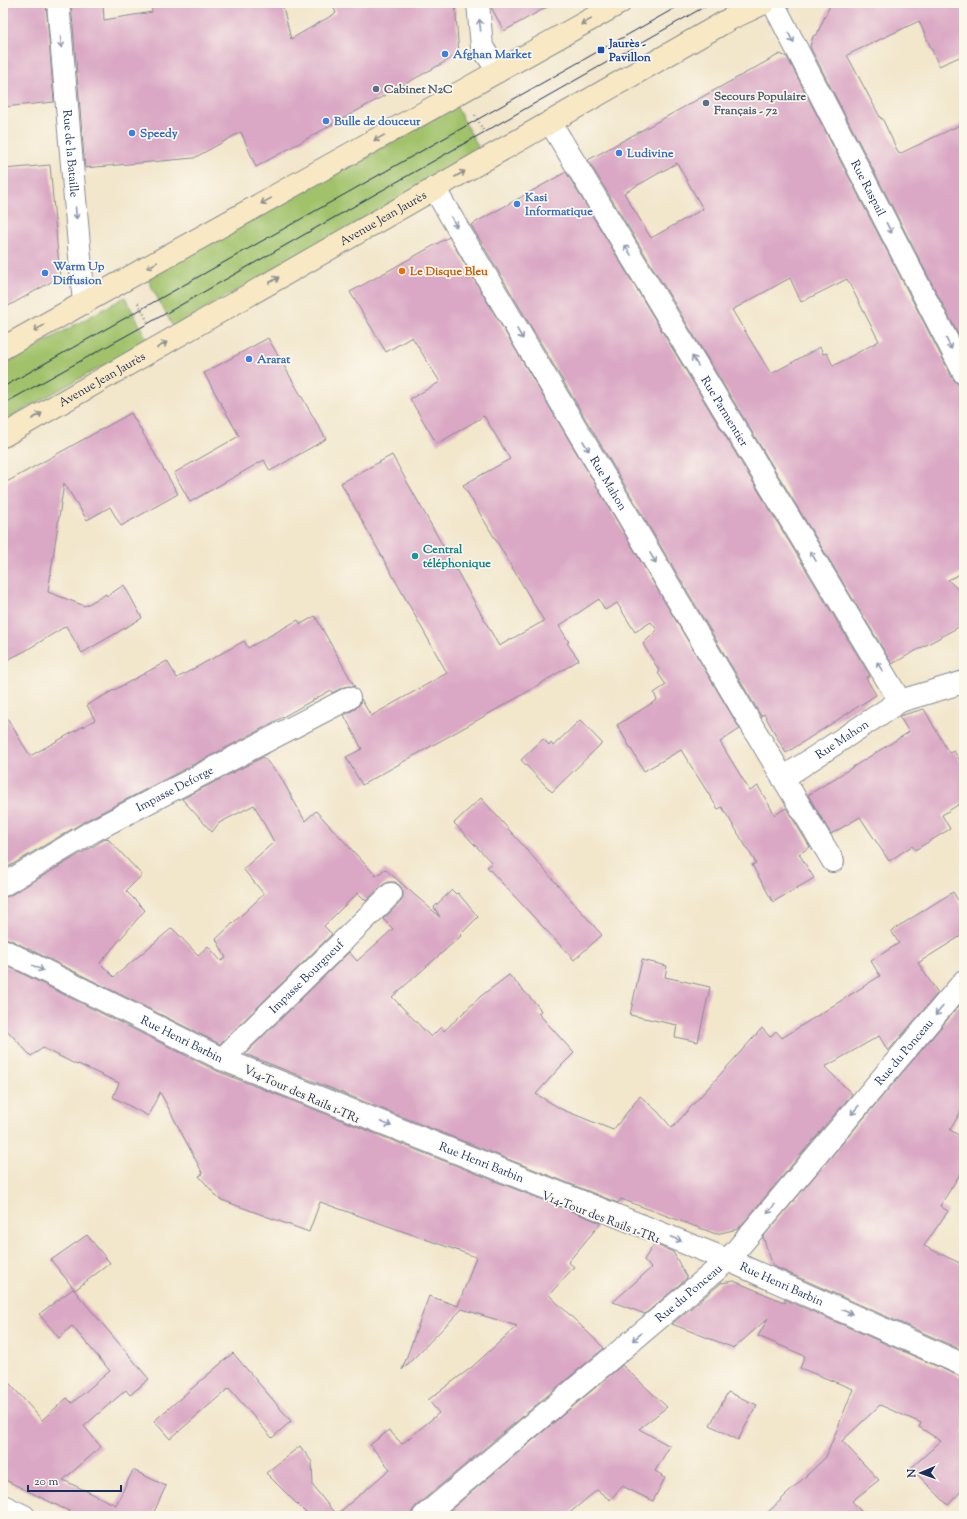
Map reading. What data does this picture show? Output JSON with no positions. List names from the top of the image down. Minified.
{"streets":{"main road":["Avenue Jean Jaurès"],"street":["Rue de la Bataille","Rue Raspail","Rue Parmentier","Rue Mahon","Impasse Deforge","Impasse Bourgneuf","Rue Henri Barbin","Rue du Ponceau"]},"crossings":[["Avenue Jean Jaurès","Rue Parmentier"],["Avenue Jean Jaurès","Rue Mahon"],["Rue Parmentier","Rue Mahon"],["Impasse Bourgneuf","Rue Henri Barbin"],["Rue Henri Barbin","Rue du Ponceau"]],"one_way":["Rue de la Bataille","Rue Raspail","Rue Parmentier","Rue Mahon","Rue Henri Barbin","Rue du Ponceau"],"places":{"transit":["Jaurès - Pavillon"],"other":["Afghan Market","Cabinet N2C","Secours Populaire Français - 72","Bulle de douceur","Speedy","Ludivine","Kasi Informatique","Le Disque Bleu","Warm Up Diffusion","Ararat","Central téléphonique"]},"scale_bar":"20 m","north":"left"}
